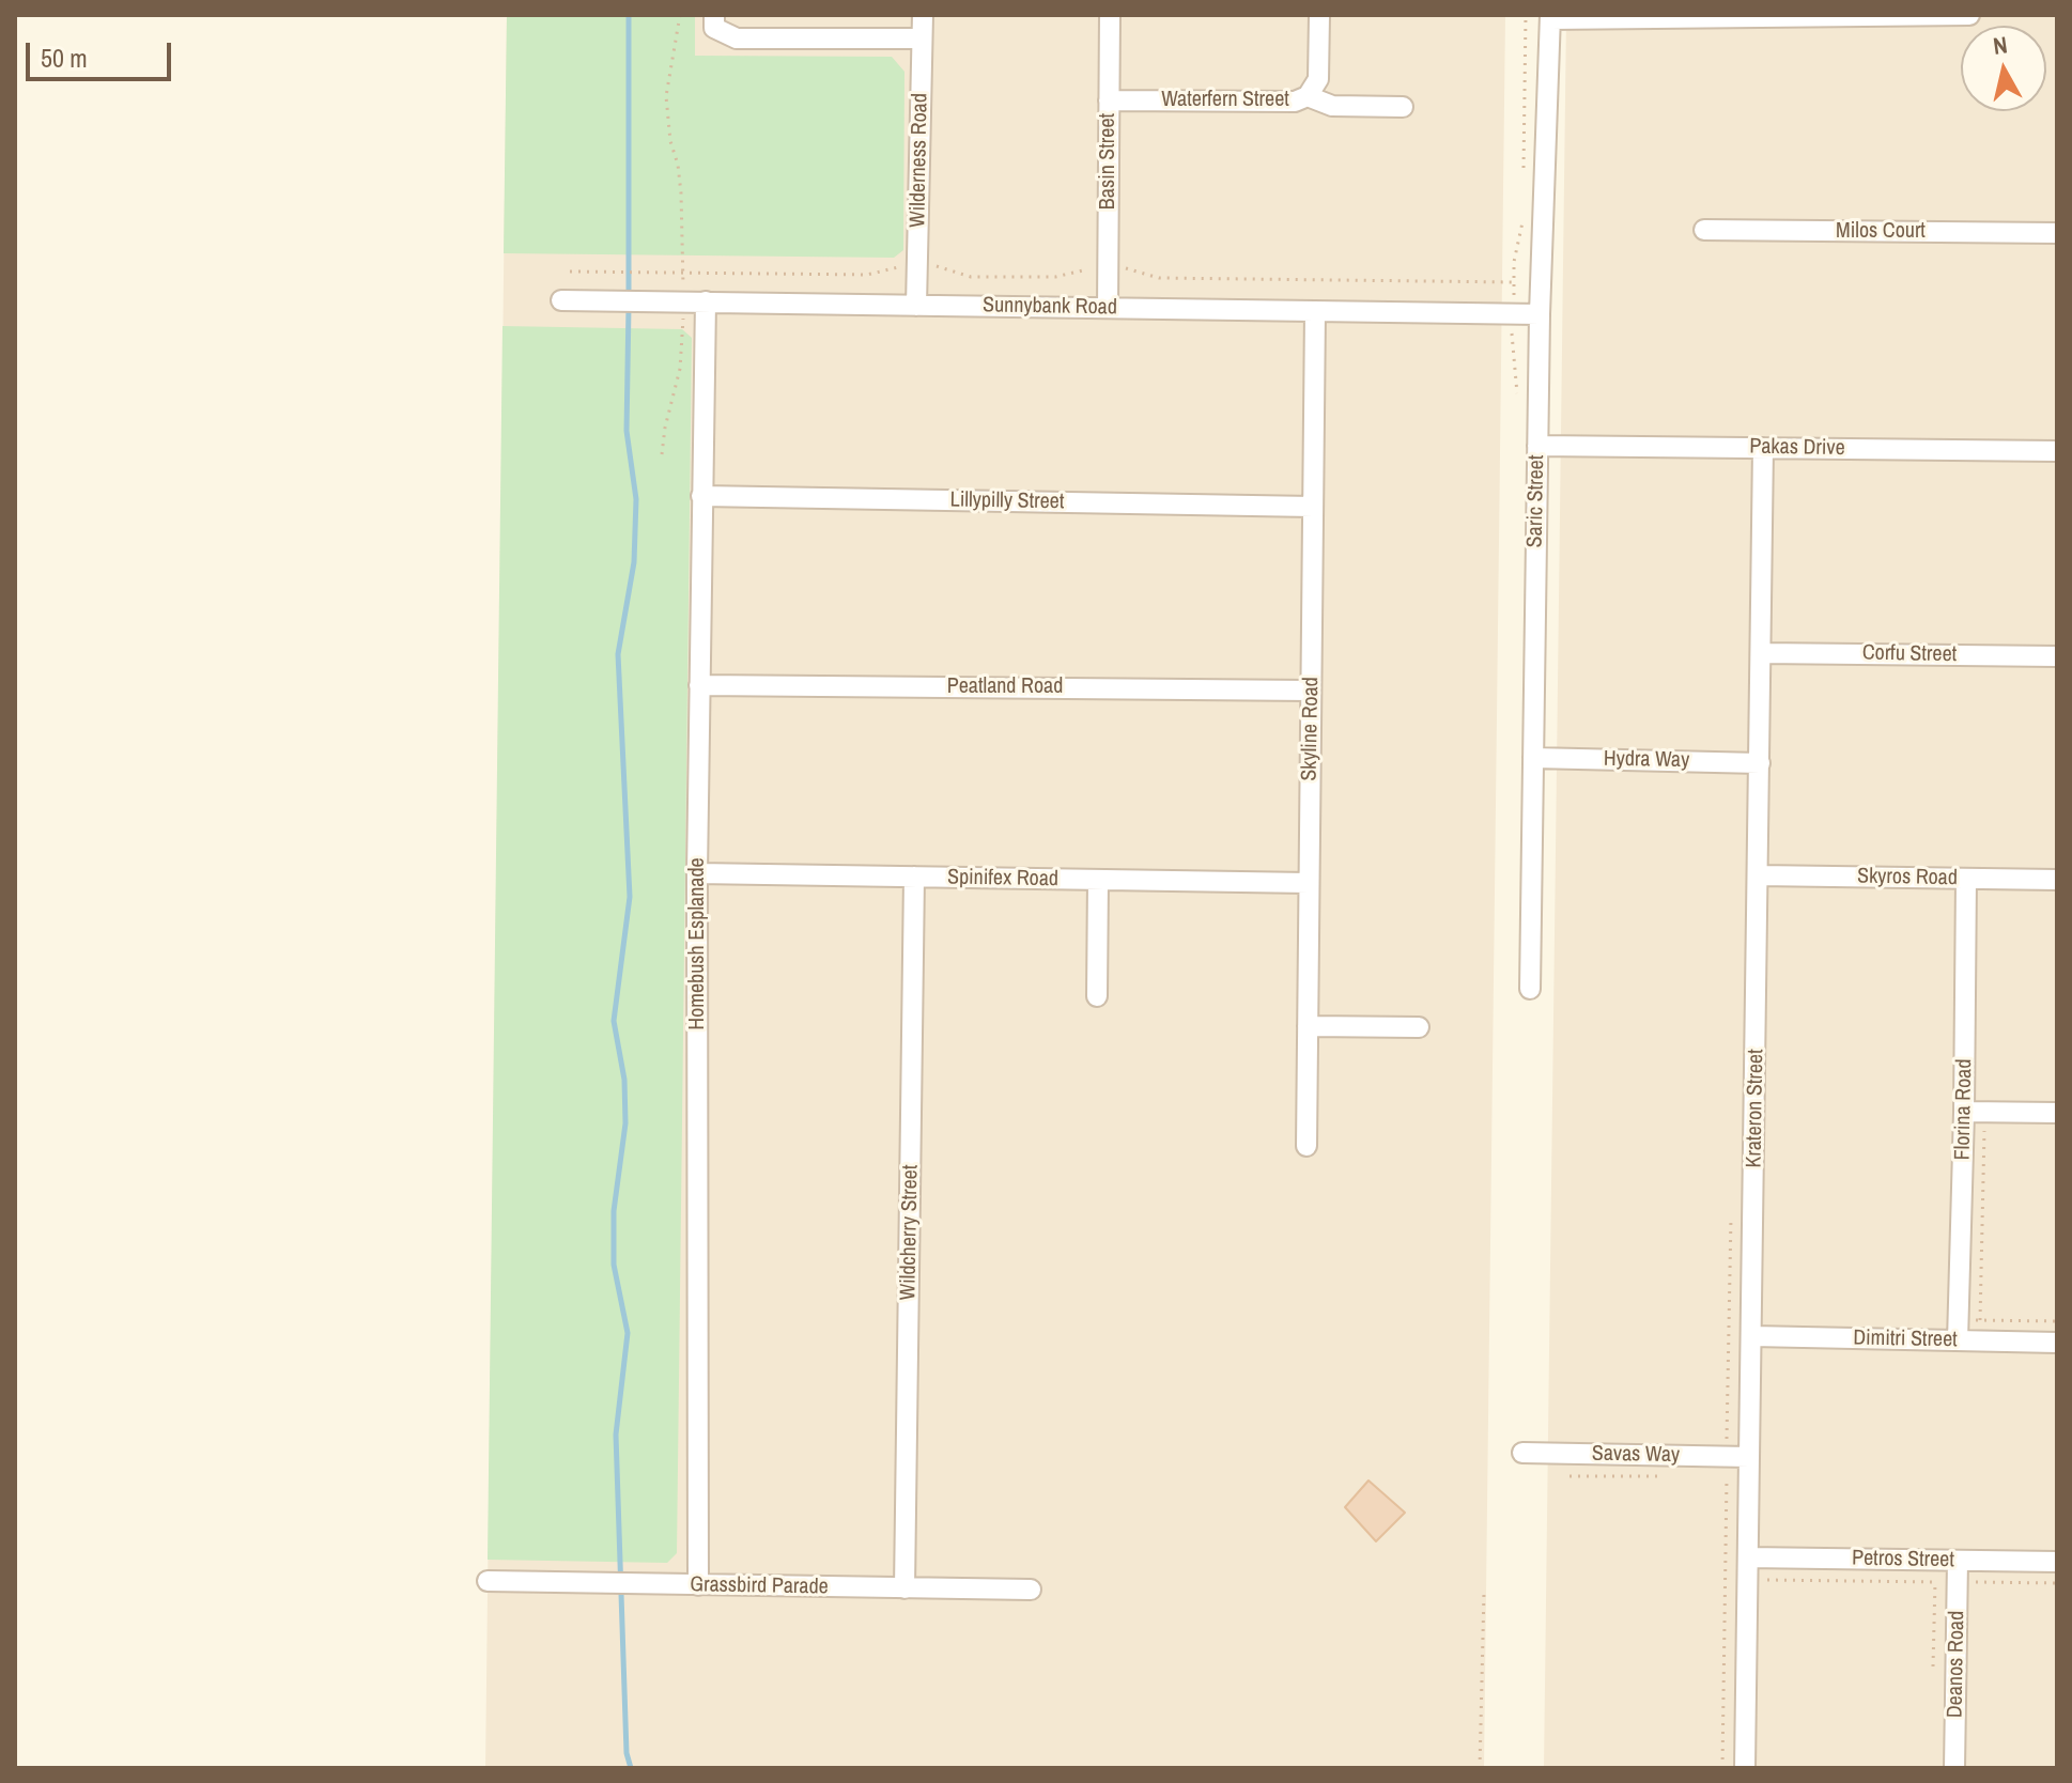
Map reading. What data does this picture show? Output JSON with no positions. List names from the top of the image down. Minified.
{"streets":{"street":["Waterfern Street","Wilderness Road","Basin Street","Milos Court","Sunnybank Road","Pakas Drive","Lillypilly Street","Saric Street","Corfu Street","Peatland Road","Skyline Road","Hydra Way","Skyros Road","Spinifex Road","Homebush Esplanade","Krateron Street","Florina Road","Wildcherry Street","Dimitri Street","Savas Way","Petros Street","Grassbird Parade","Deanos Road"]},"crossings":[["Waterfern Street","Basin Street"],["Wilderness Road","Sunnybank Road"],["Basin Street","Sunnybank Road"],["Sunnybank Road","Saric Street"],["Sunnybank Road","Skyline Road"],["Sunnybank Road","Homebush Esplanade"],["Pakas Drive","Saric Street"],["Pakas Drive","Krateron Street"],["Lillypilly Street","Skyline Road"],["Lillypilly Street","Homebush Esplanade"],["Saric Street","Hydra Way"],["Corfu Street","Krateron Street"],["Peatland Road","Skyline Road"],["Peatland Road","Homebush Esplanade"],["Skyline Road","Spinifex Road"],["Hydra Way","Krateron Street"],["Skyros Road","Krateron Street"],["Skyros Road","Florina Road"],["Spinifex Road","Homebush Esplanade"],["Spinifex Road","Wildcherry Street"],["Homebush Esplanade","Grassbird Parade"],["Krateron Street","Dimitri Street"],["Krateron Street","Savas Way"],["Krateron Street","Petros Street"],["Florina Road","Dimitri Street"],["Wildcherry Street","Grassbird Parade"],["Petros Street","Deanos Road"]],"scale_bar":"50 m","north":"top"}
